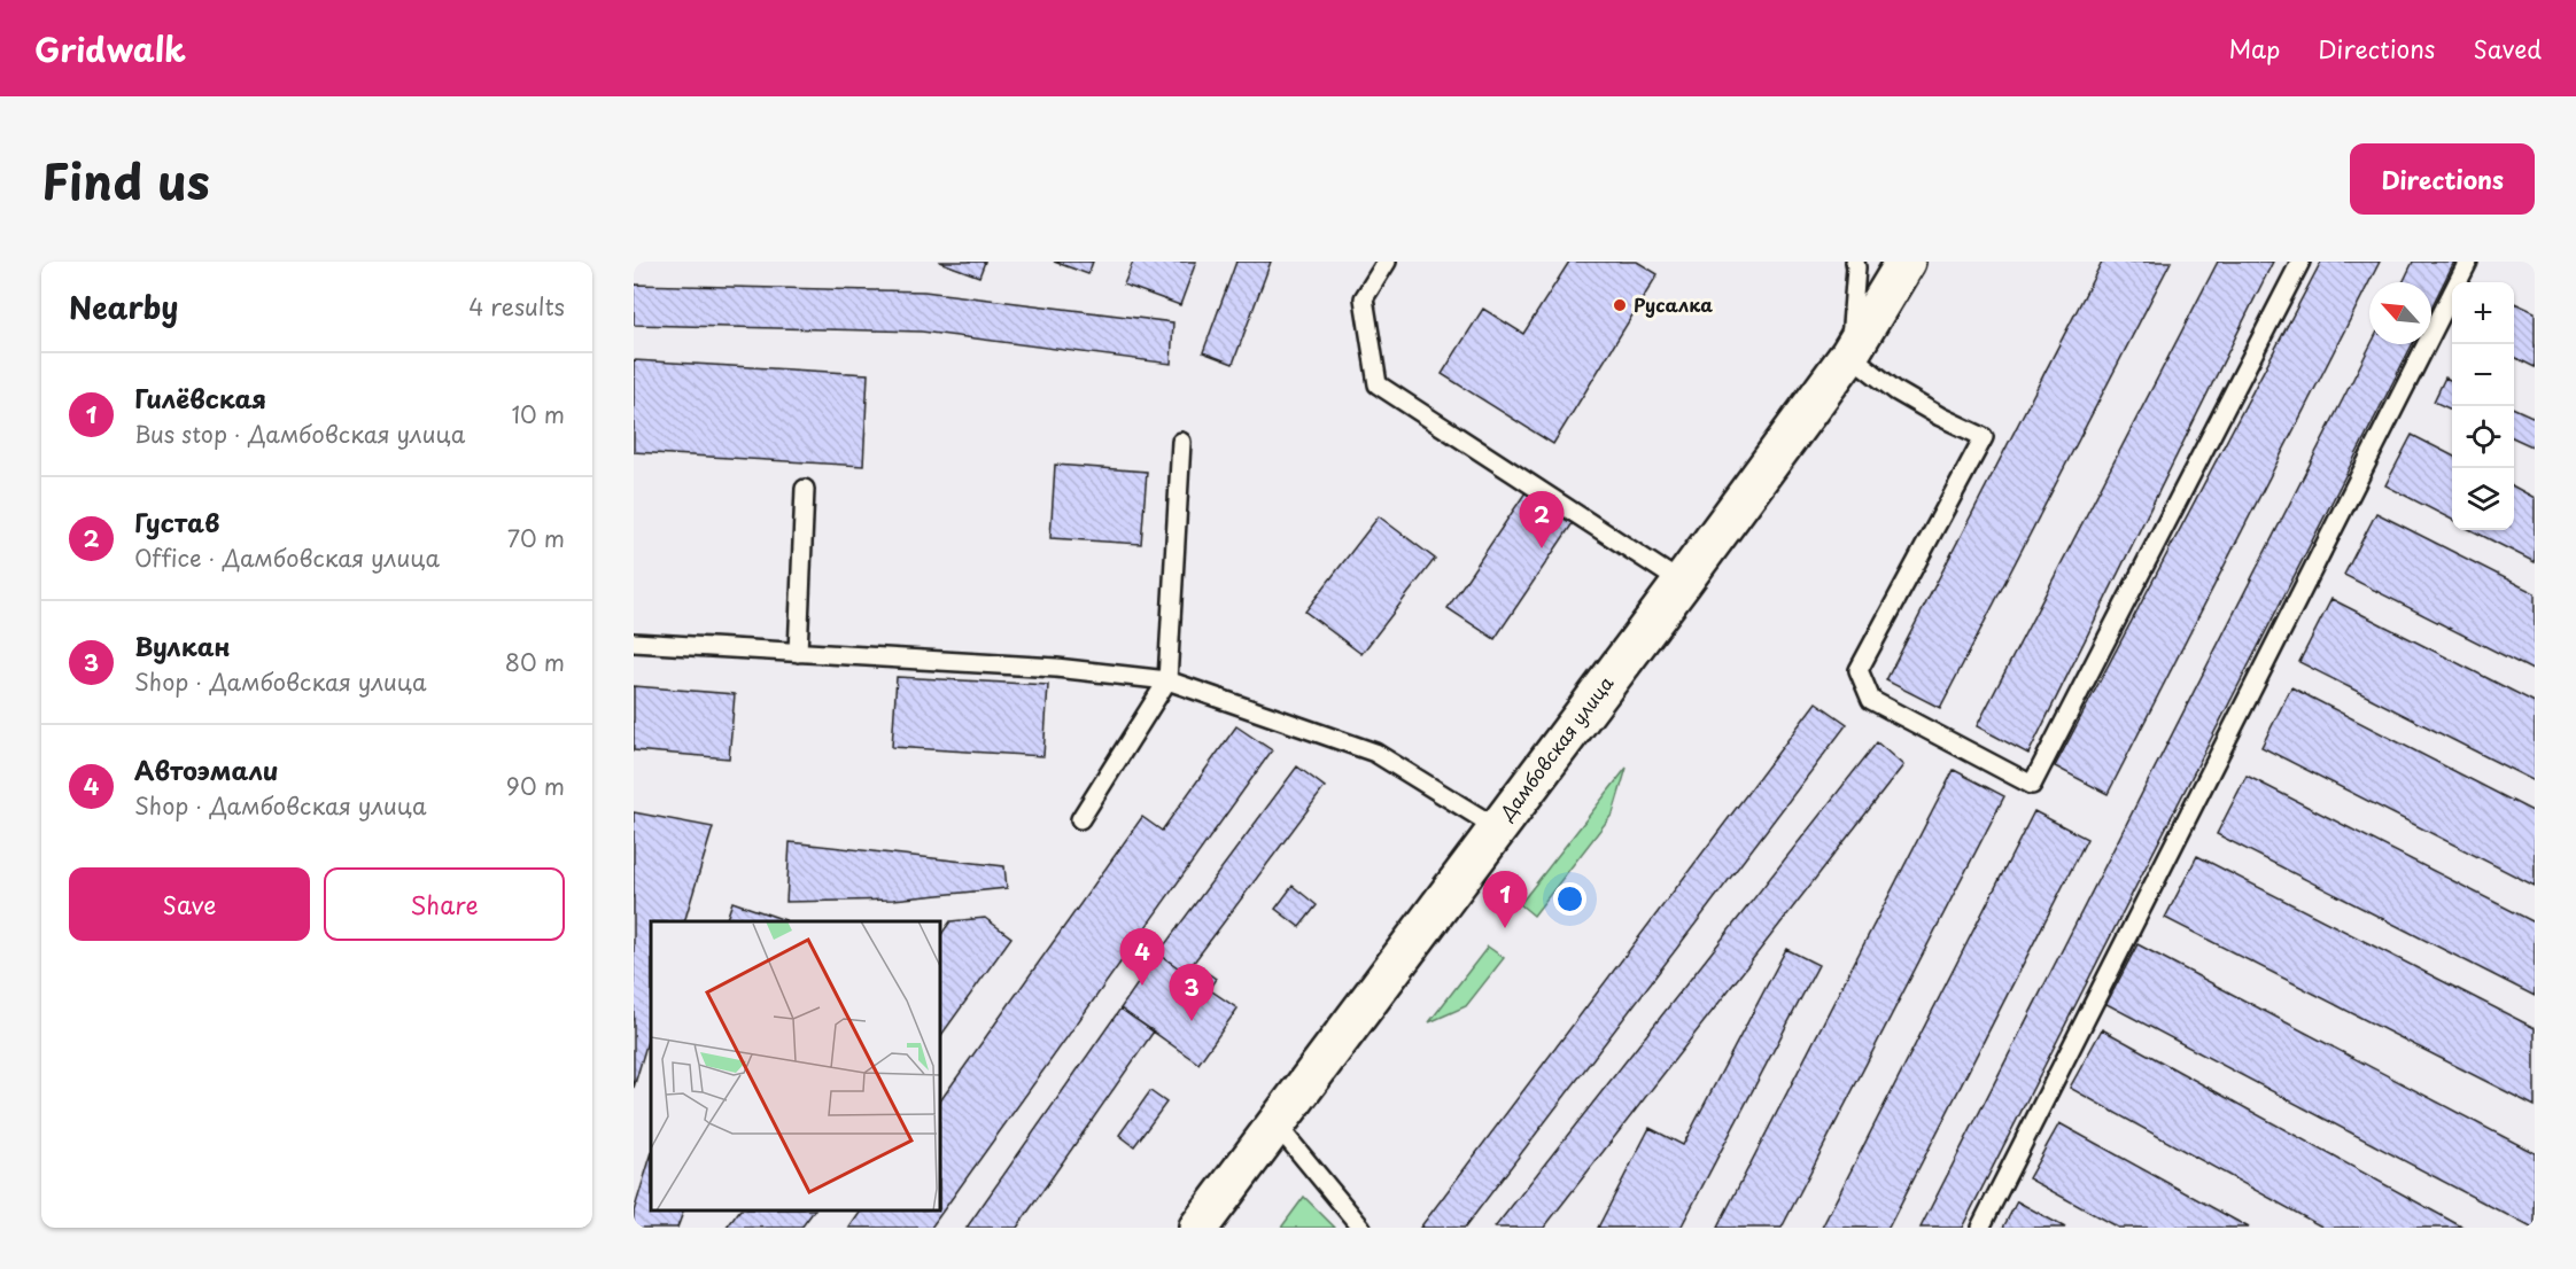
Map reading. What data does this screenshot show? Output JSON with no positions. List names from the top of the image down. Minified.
{"streets":{"main road":["Дамбовская улица"]},"places":["Русалка"],"north":"top left","page":{"header":"Gridwalk","nav":["Map","Directions","Saved"],"title":"Find us","buttons":["Directions",["Save","Share"]],"heading":["Nearby","4 results"],"map_buttons":["+","−"],"list":[{"mark":"1","name":"Гилёвская","note":"Bus stop · Дамбовская улица","value":"10 m"},{"mark":"2","name":"Густав","note":"Office · Дамбовская улица","value":"70 m"},{"mark":"3","name":"Вулкан","note":"Shop · Дамбовская улица","value":"80 m"},{"mark":"4","name":"Автоэмали","note":"Shop · Дамбовская улица","value":"90 m"}],"pins":["2","1","4","3"]}}
